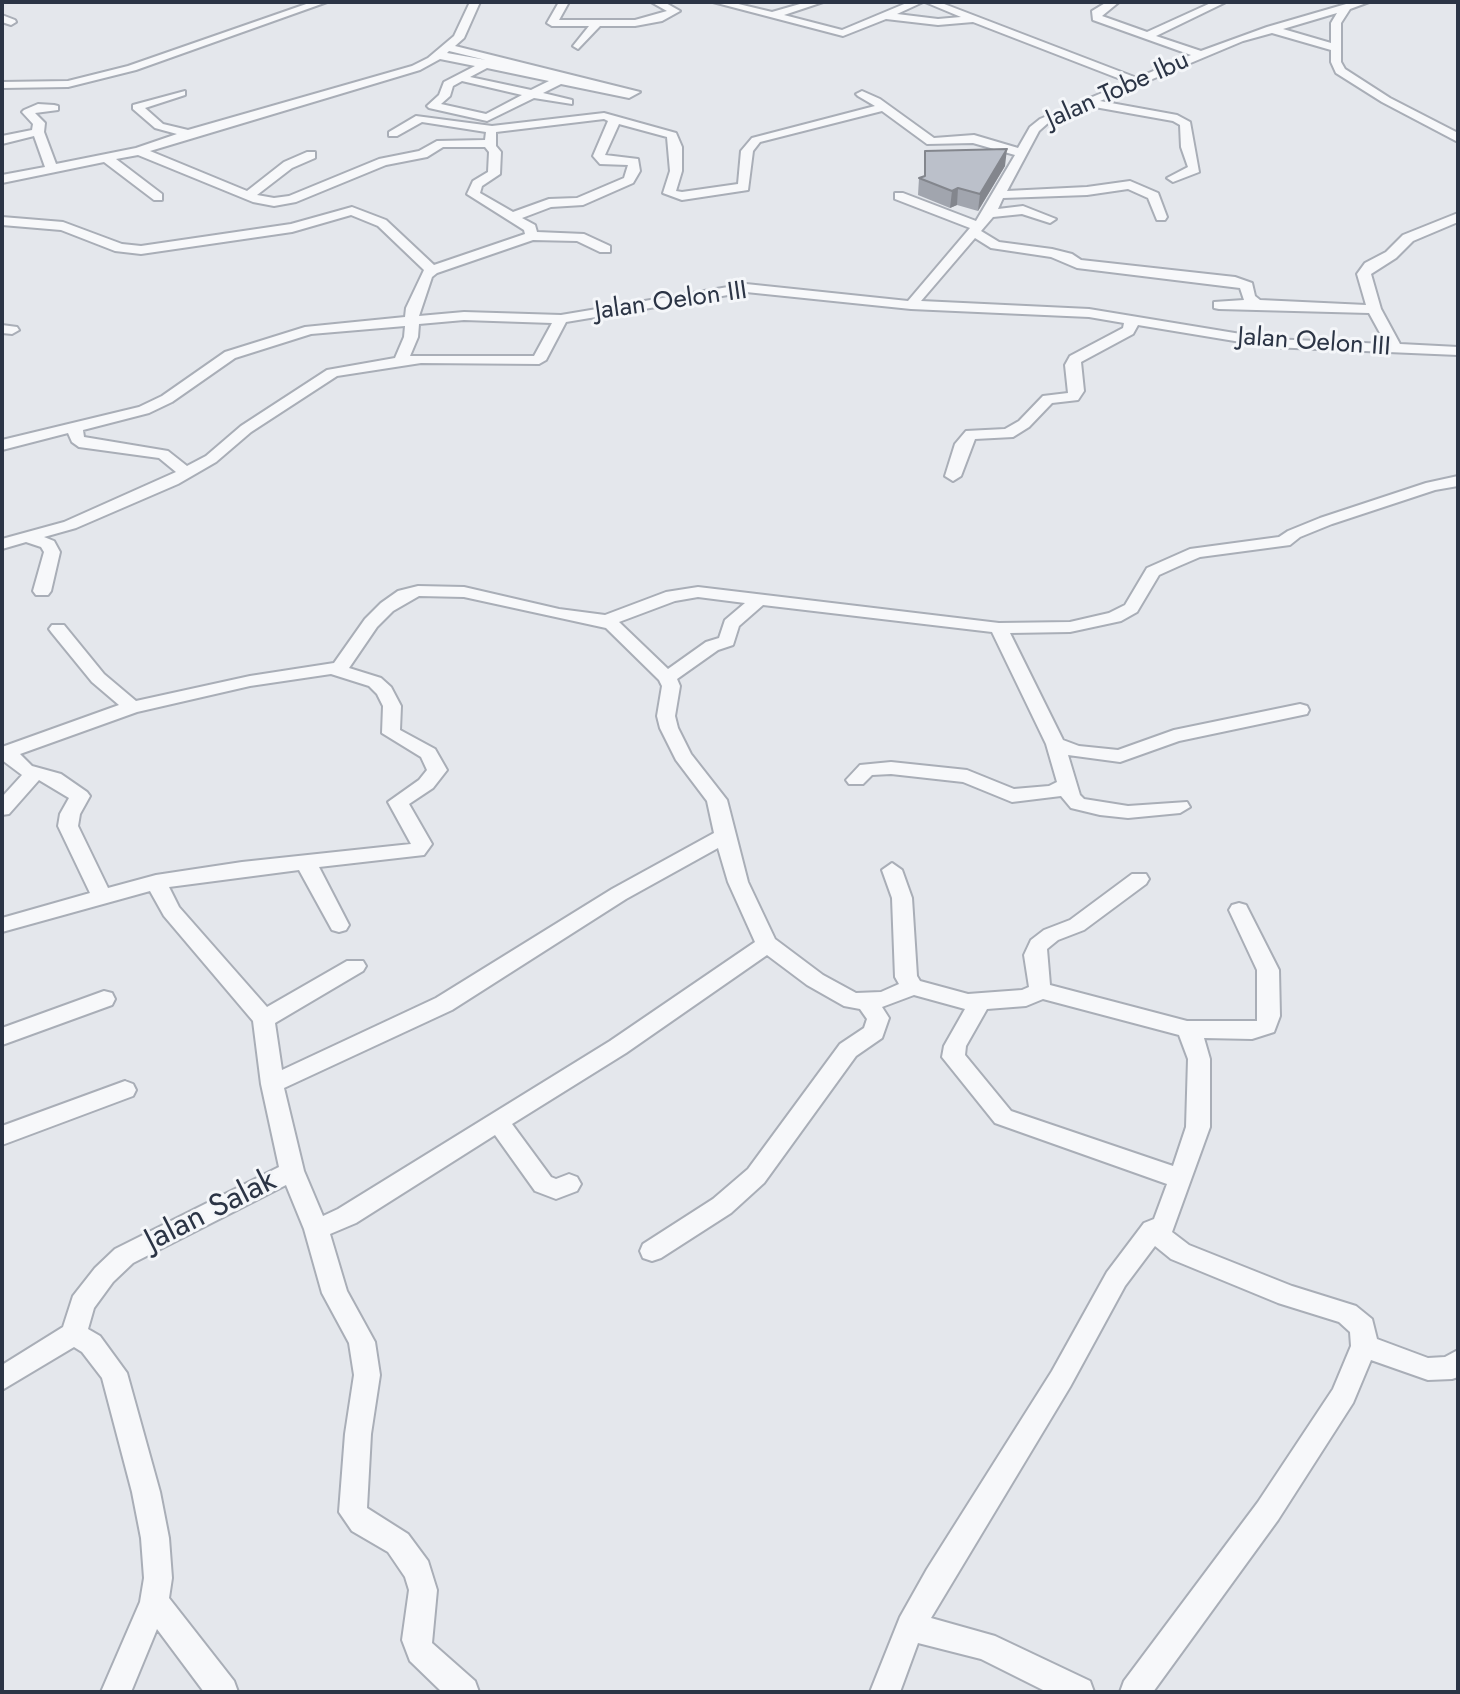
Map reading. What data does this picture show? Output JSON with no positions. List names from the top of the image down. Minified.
{"streets":{"street":["Jalan Tobe Ibu","Jalan Oelon III","Jalan Salak"]},"crossings":[["Jalan Tobe Ibu","Jalan Oelon III"]]}
